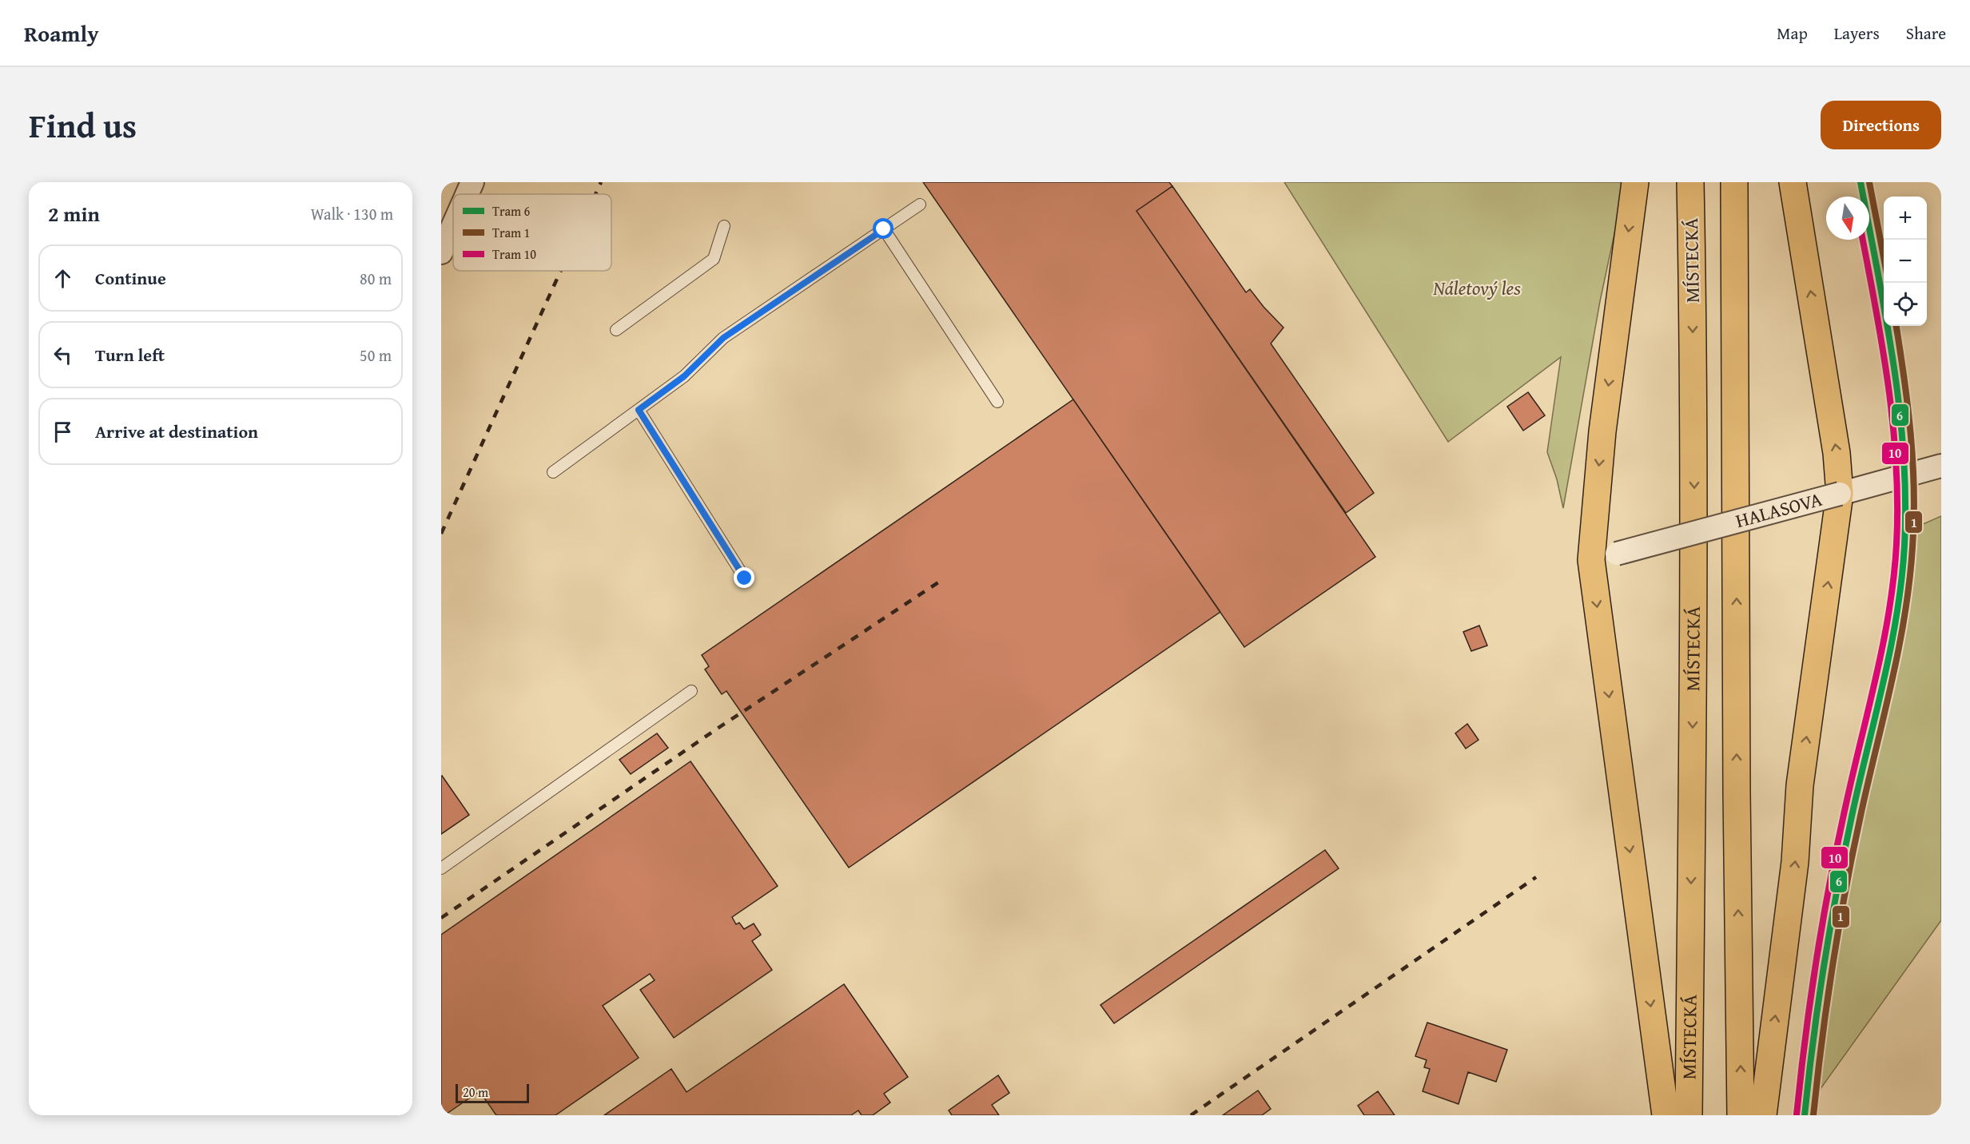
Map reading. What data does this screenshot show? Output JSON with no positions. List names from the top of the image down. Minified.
{"streets":{"highway":["MÍSTECKÁ"],"street":["HALASOVA"]},"parks":["Náletový les"],"lines":["tram line 6","tram line 1","tram line 10"],"legend":["Tram 6","Tram 1","Tram 10"],"scale_bar":"20 m","north":"bottom","page":{"header":"Roamly","nav":["Map","Layers","Share"],"title":"Find us","buttons":"Directions","heading":["2 min","Walk · 130 m"],"map_buttons":["+","−"],"list":[["Continue","80 m"],["Turn left","50 m"],"Arrive at destination"],"scale":"20 m"}}
